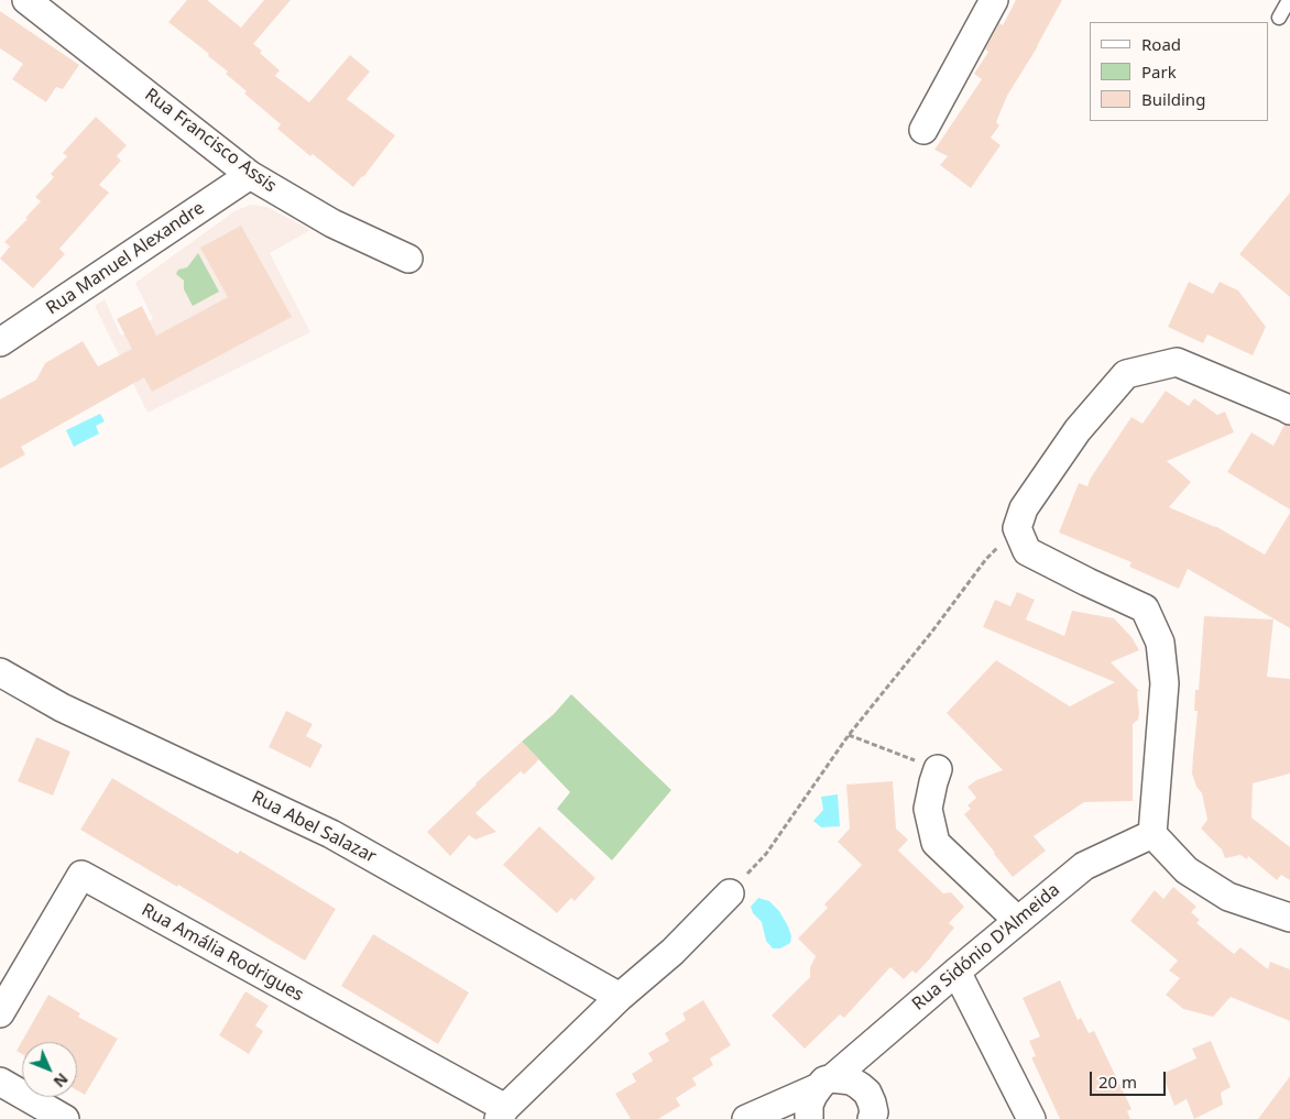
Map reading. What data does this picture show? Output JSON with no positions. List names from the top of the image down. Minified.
{"streets":{"street":["Rua Francisco Assis","Rua Manuel Alexandre","Rua Abel Salazar","Rua Sidónio D'Almeida","Rua Amália Rodrigues"]},"crossings":[["Rua Francisco Assis","Rua Manuel Alexandre"]],"legend":["Road","Park","Building"],"scale_bar":"20 m","north":"bottom right"}
